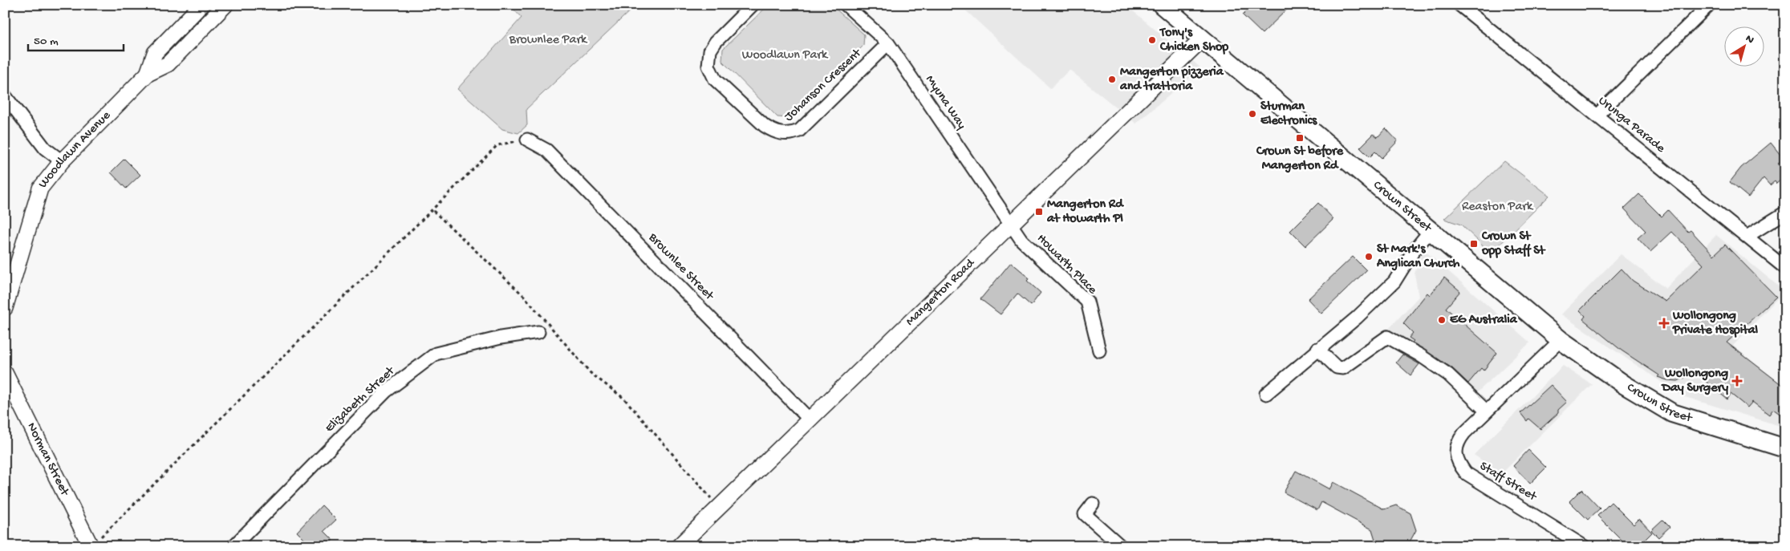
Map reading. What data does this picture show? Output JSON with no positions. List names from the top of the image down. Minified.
{"streets":{"main road":["Crown Street"],"street":["Johanson Crescent","Myuna Way","Urunga Parade","Woodlawn Avenue","Howarth Place","Brownlee Street","Mangerton Road","Elizabeth Street","Norman Street","Staff Street"]},"crossings":[["Johanson Crescent","Myuna Way"],["Myuna Way","Howarth Place"],["Myuna Way","Mangerton Road"],["Crown Street","Mangerton Road"],["Crown Street","Staff Street"],["Howarth Place","Mangerton Road"],["Brownlee Street","Mangerton Road"]],"parks":["Brownlee Park","Woodlawn Park","Reaston Park"],"places":{"other":["Tony's Chicken Shop","Mangerton pizzeria and trattoria","Sturman Electronics","St Mark's Anglican Church","EG Australia"],"transit":["Crown St before Mangerton Rd","Mangerton Rd at Howarth Pl","Crown St opp Staff St"],"health":["Wollongong Private Hospital","Wollongong Day Surgery"]},"scale_bar":"50 m","north":"top right"}
